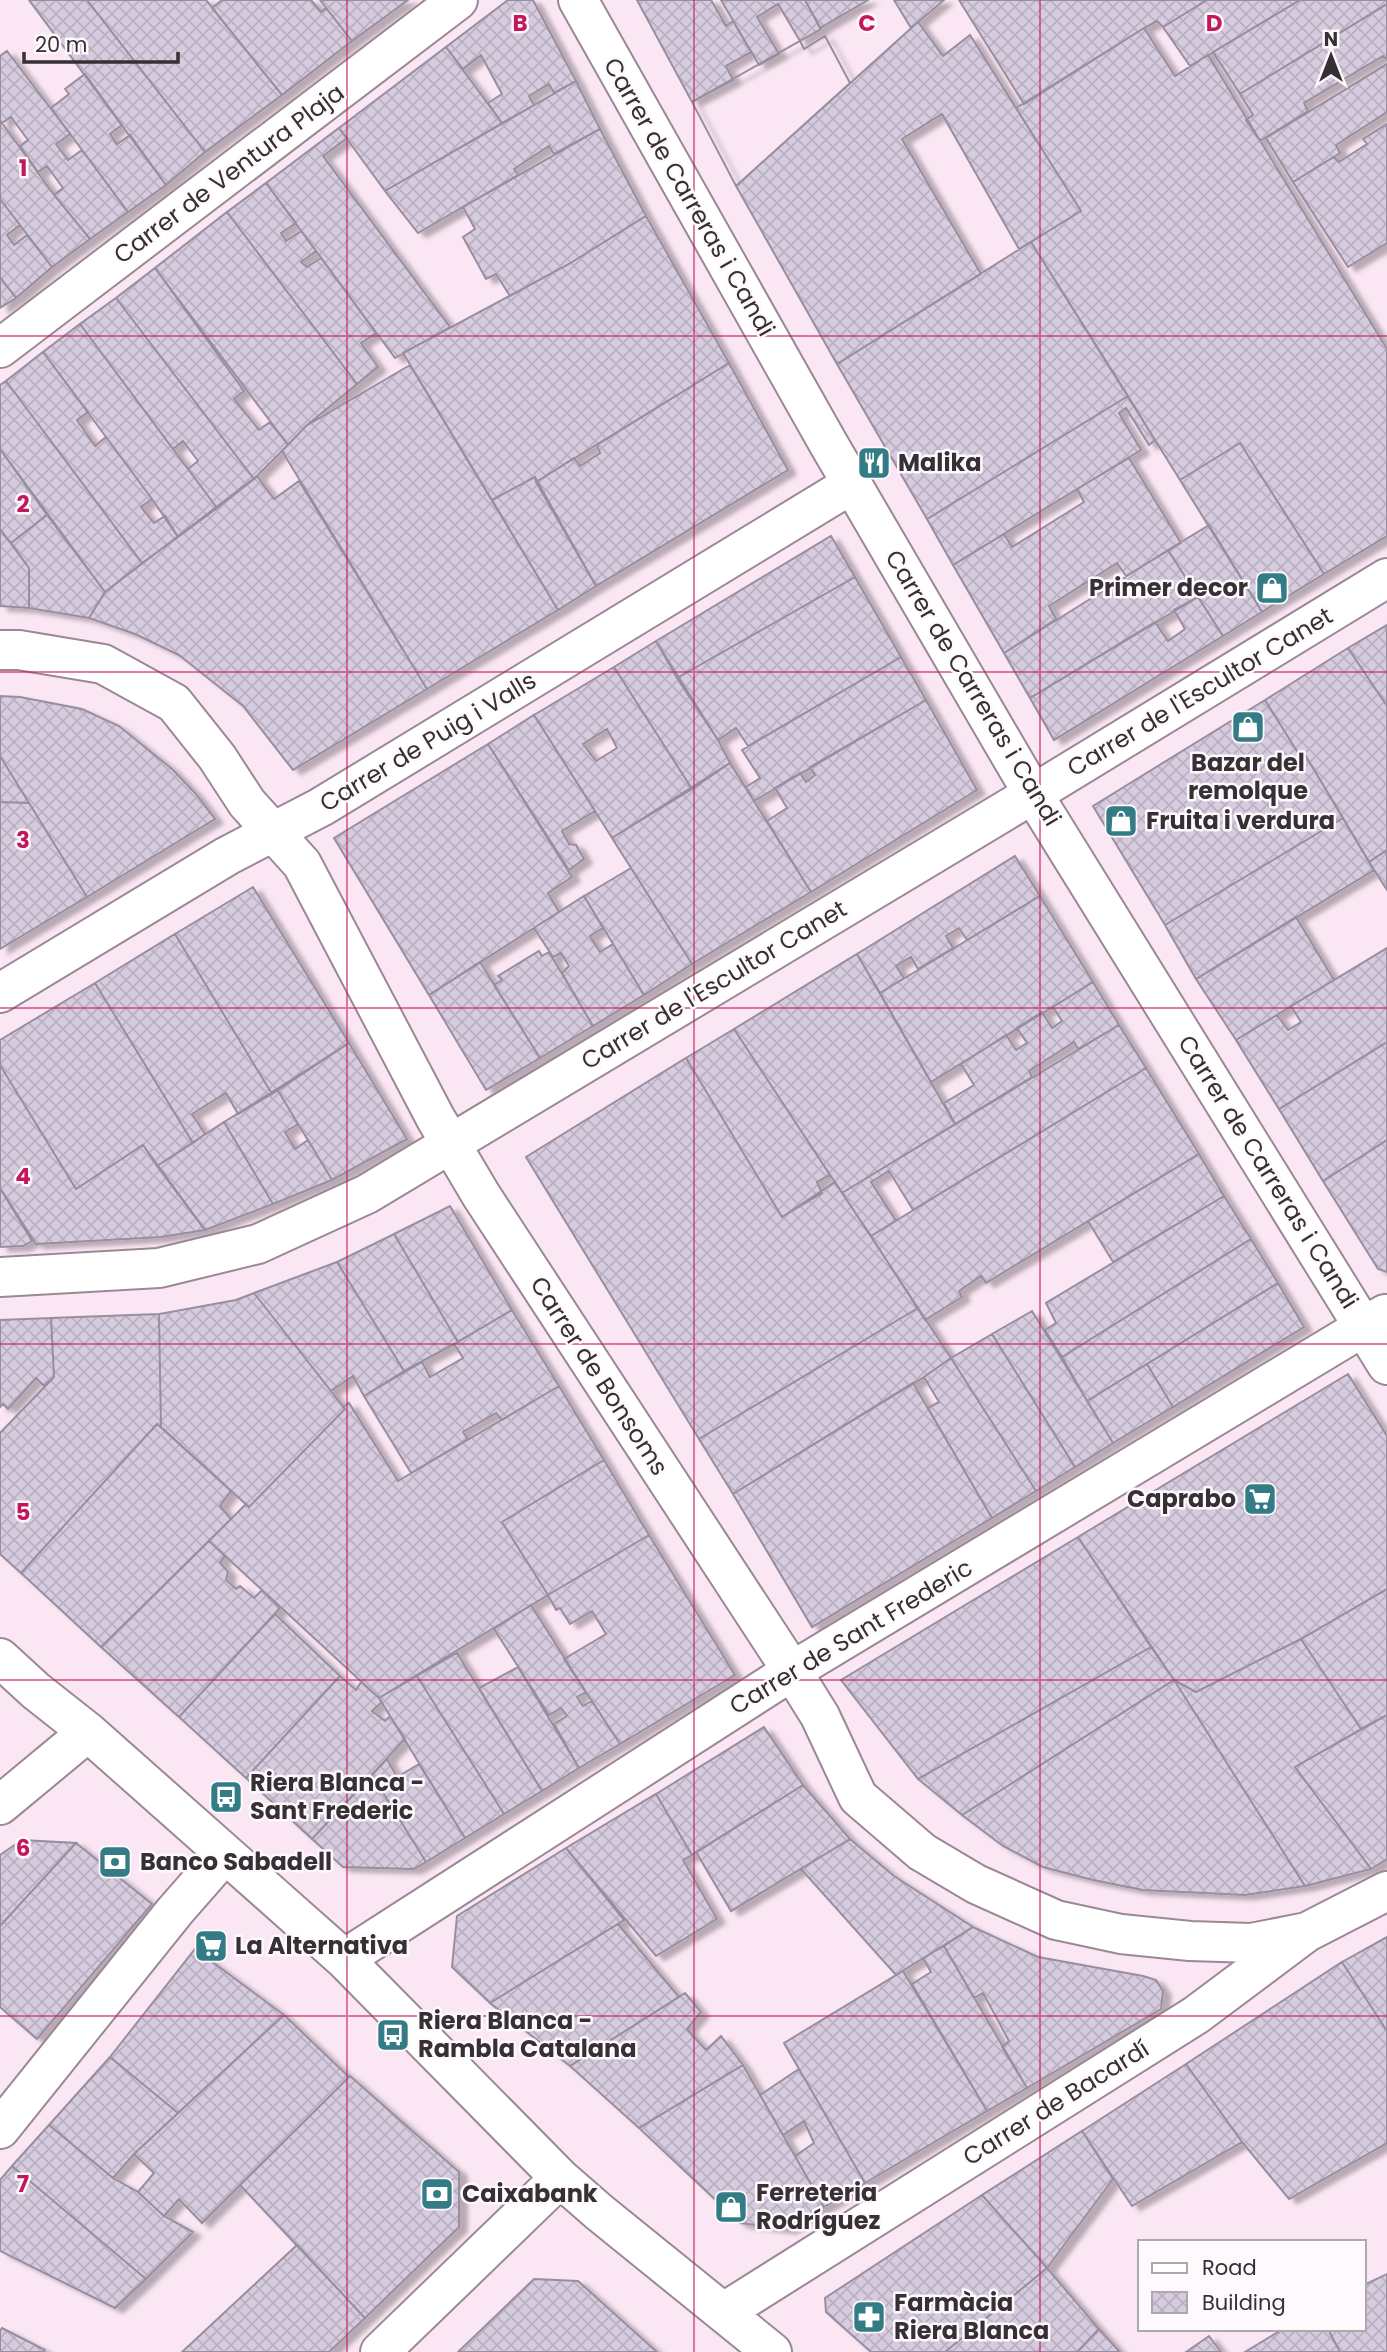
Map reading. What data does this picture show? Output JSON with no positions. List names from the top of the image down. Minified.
{"streets":{"street":["Carrer de Ventura Plaja","Carrer de Carreras i Candi","Carrer de l'Escultor Canet","Carrer de Puig i Valls","Carrer de Bonsoms","Carrer de Sant Frederic","Carrer de Bacardí"]},"crossings":[["Carrer de Carreras i Candi","Carrer de l'Escultor Canet"],["Carrer de Carreras i Candi","Carrer de Puig i Valls"],["Carrer de Carreras i Candi","Carrer de Sant Frederic"],["Carrer de l'Escultor Canet","Carrer de Bonsoms"],["Carrer de Puig i Valls","Carrer de Bonsoms"],["Carrer de Bonsoms","Carrer de Sant Frederic"],["Carrer de Bonsoms","Carrer de Bacardí"]],"places":{"restaurant":["Malika"],"shop":["Primer decor","Bazar del remolque","Fruita i verdura","Ferreteria Rodríguez"],"supermarket":["Caprabo","La Alternativa"],"bus stop":["Riera Blanca - Sant Frederic","Riera Blanca - Rambla Catalana"],"bank":["Banco Sabadell","Caixabank"],"pharmacy":["Farmàcia Riera Blanca"]},"legend":["Road","Building"],"scale_bar":"20 m","north":"top","grid":{"columns":["B","C","D"],"rows":["1","2","3","4","5","6","7"]}}
